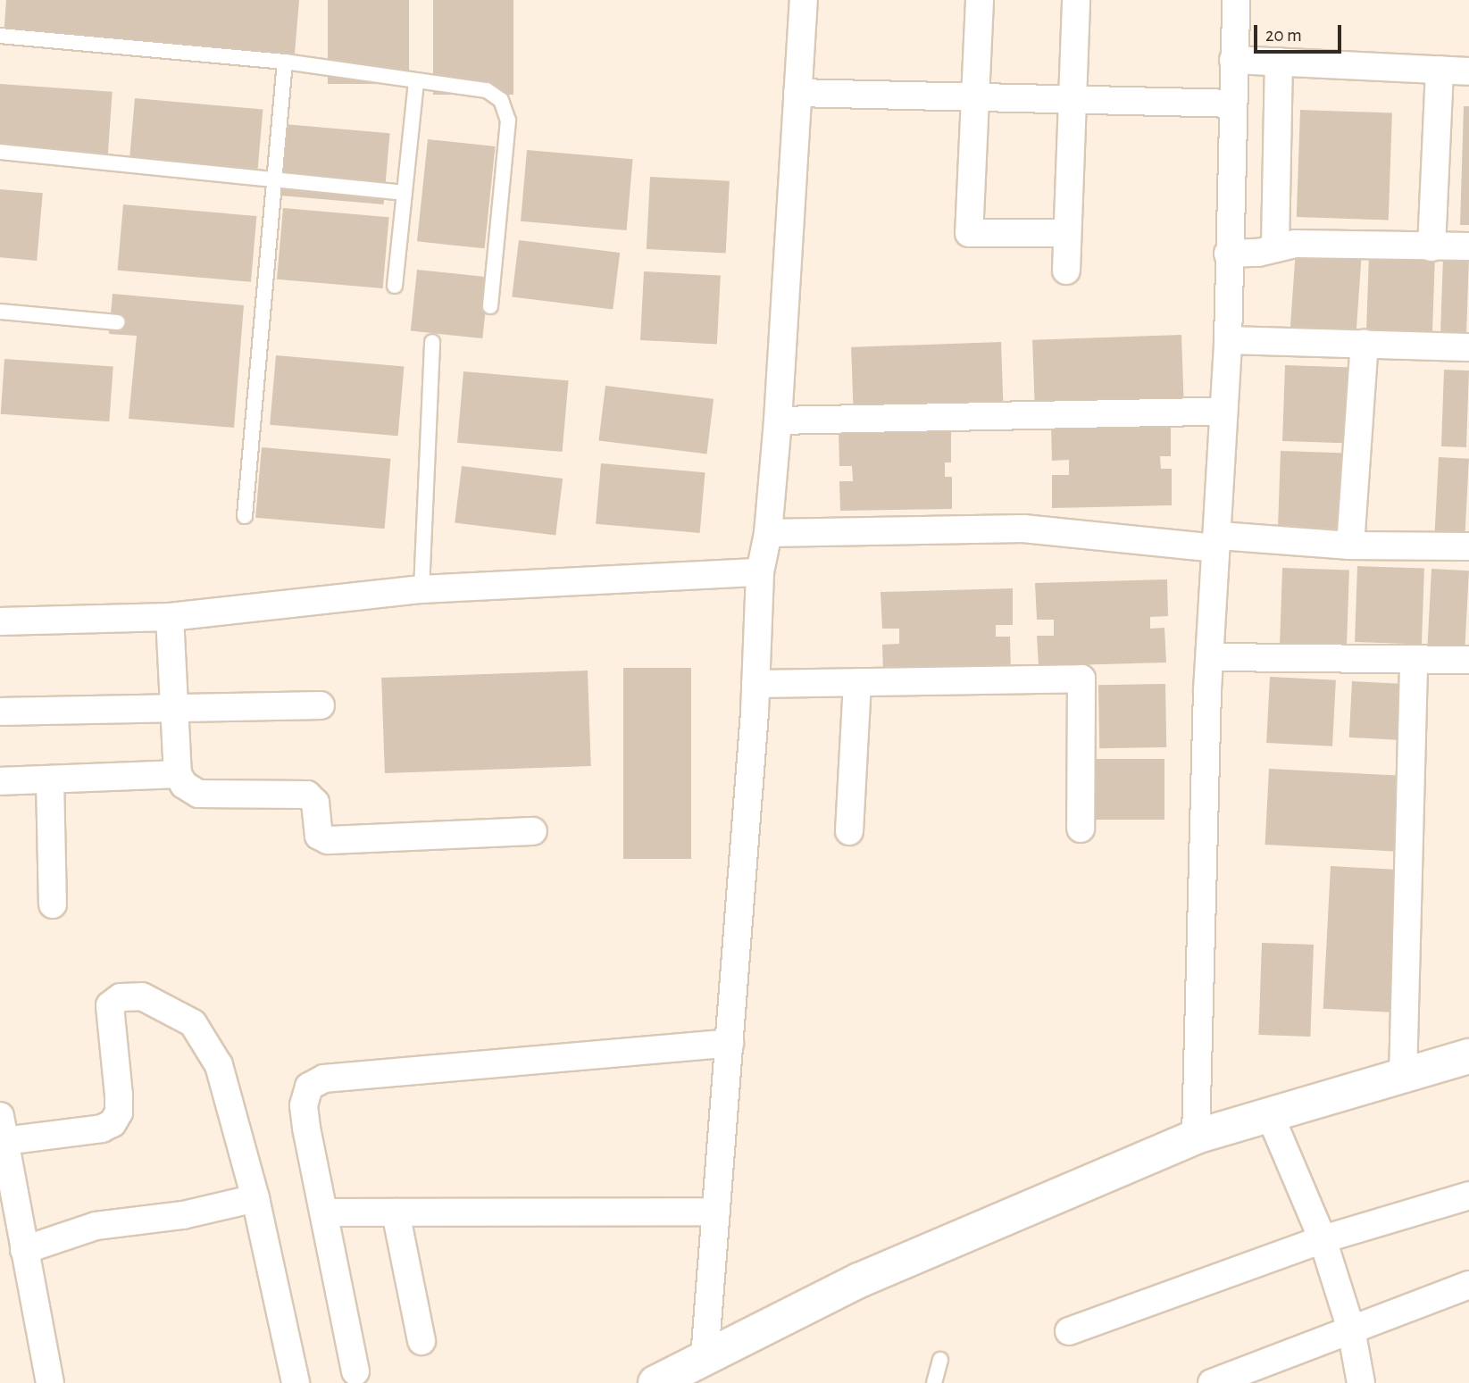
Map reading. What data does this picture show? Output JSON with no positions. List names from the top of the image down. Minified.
{"scale_bar":"20 m"}
